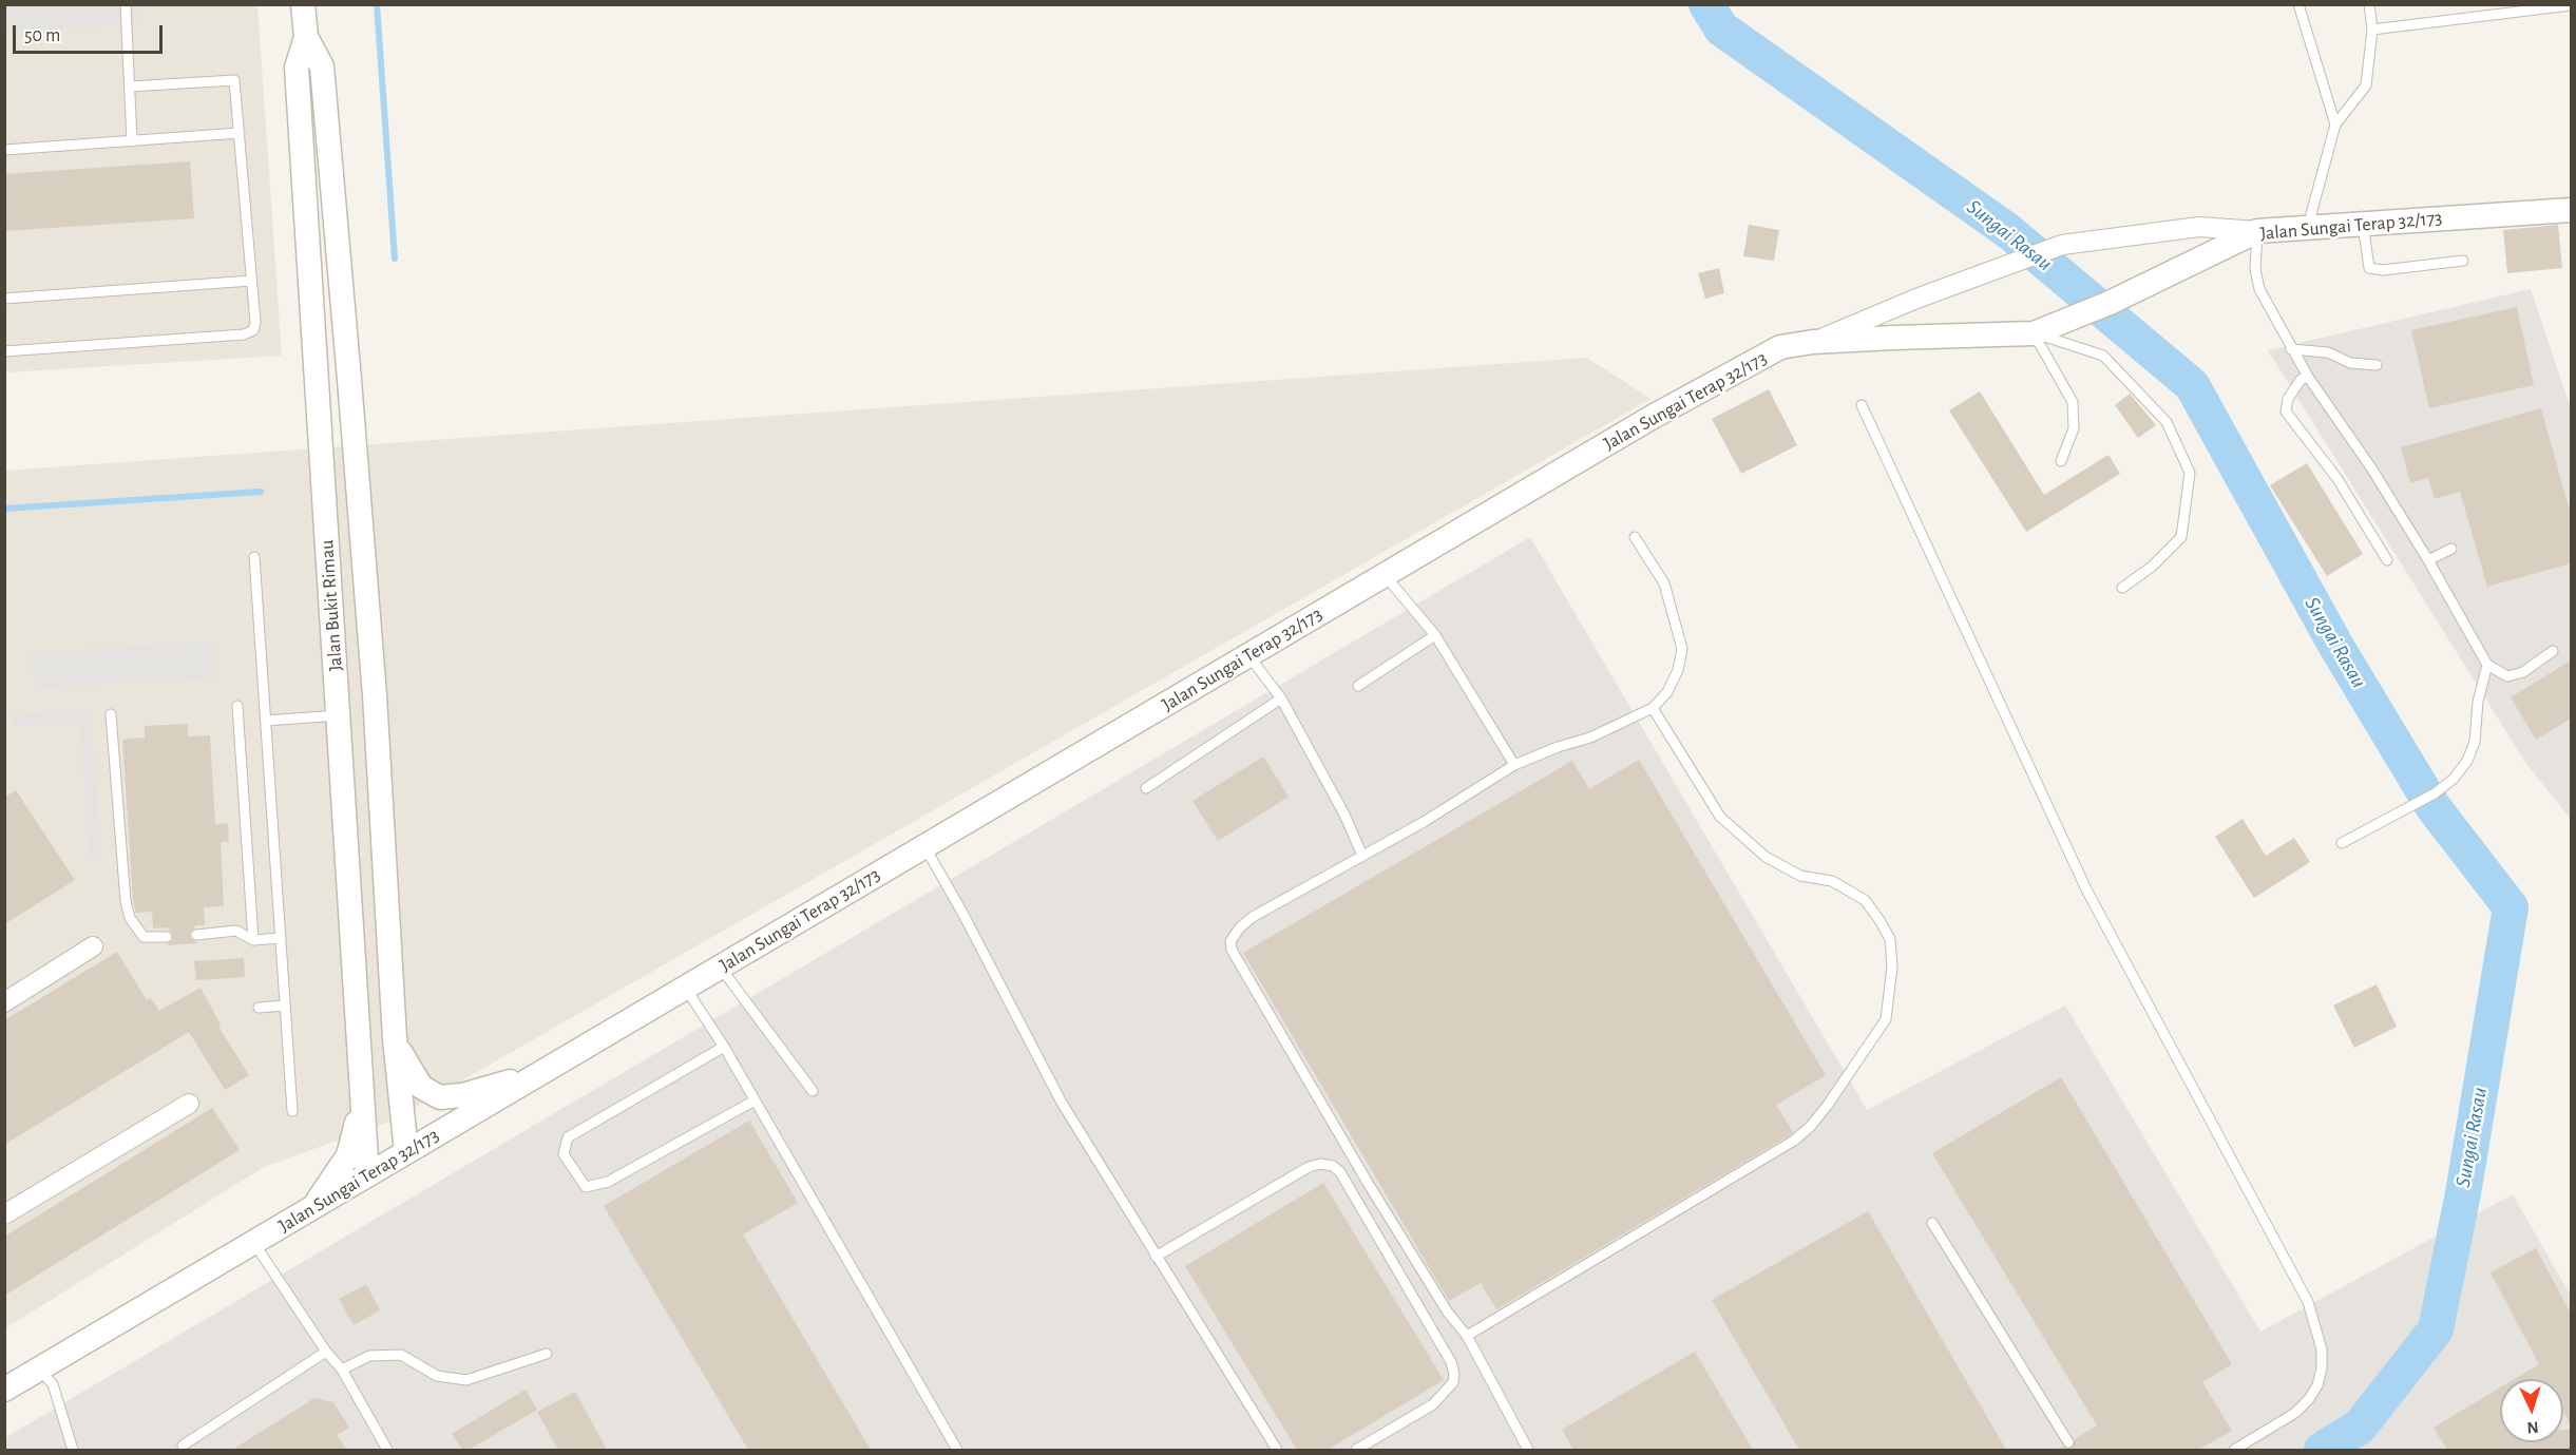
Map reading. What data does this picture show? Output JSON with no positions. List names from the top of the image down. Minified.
{"streets":{"street":["Jalan Sungai Terap 32/173","Jalan Bukit Rimau"]},"crossings":[["Jalan Sungai Terap 32/173","Jalan Bukit Rimau"]],"water":["Sungai Rasau"],"scale_bar":"50 m","north":"bottom"}
